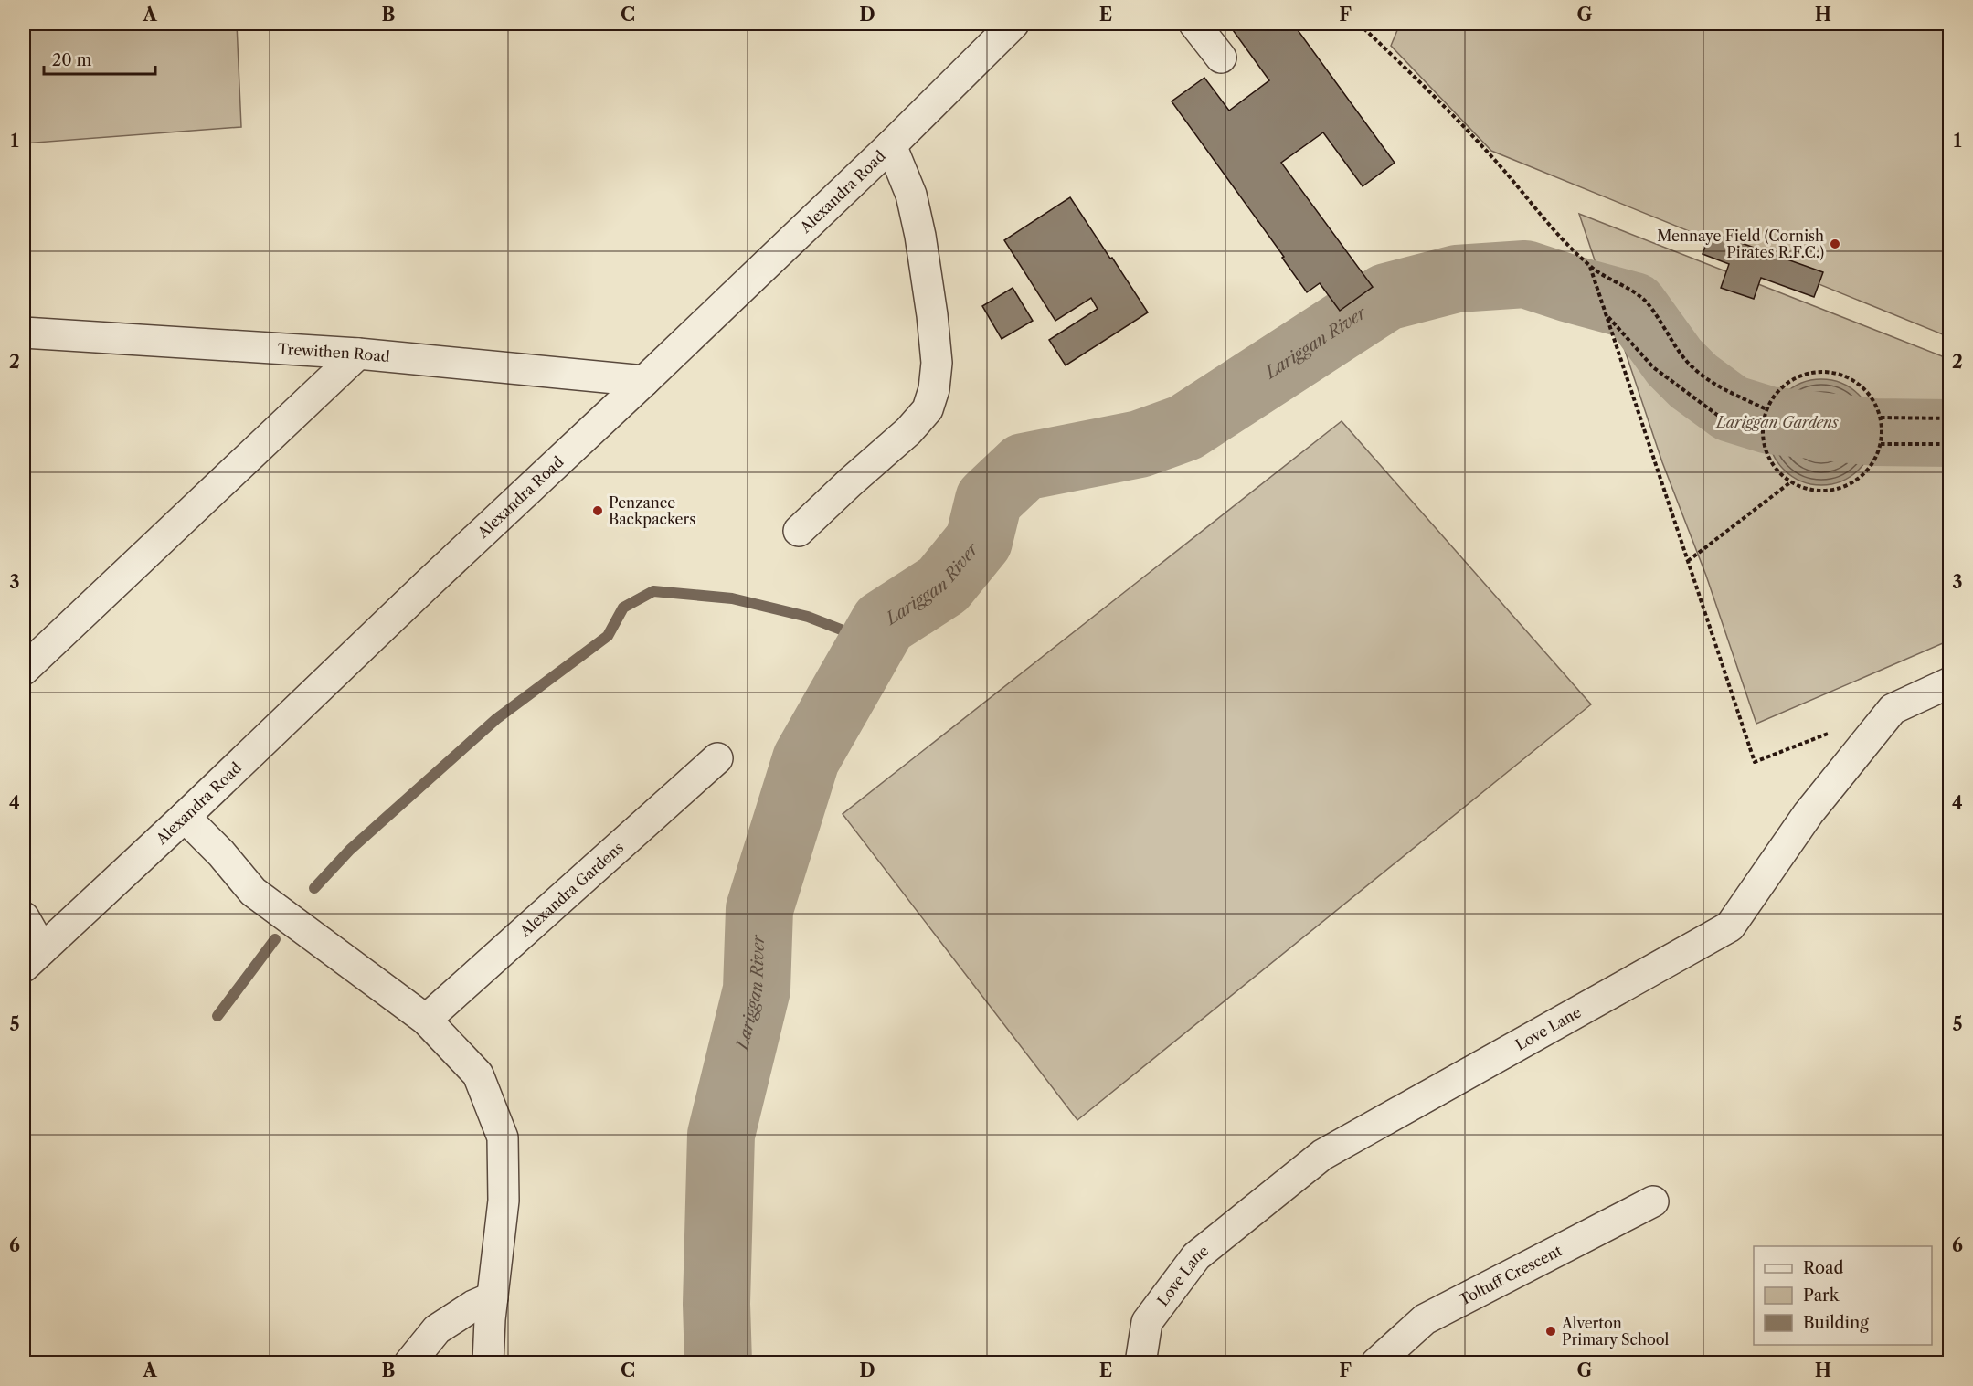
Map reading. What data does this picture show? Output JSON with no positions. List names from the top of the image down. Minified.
{"streets":{"street":["Alexandra Road","Trewithen Road","Alexandra Gardens","Love Lane","Toltuff Crescent"]},"crossings":[["Alexandra Road","Trewithen Road"]],"water":["Lariggan River"],"parks":["Lariggan Gardens"],"places":["Mennaye Field (Cornish Pirates R.F.C.)","Penzance Backpackers","Alverton Primary School"],"legend":["Road","Park","Building"],"scale_bar":"20 m","grid":{"columns":["A","B","C","D","E","F","G","H"],"rows":["1","2","3","4","5","6"]}}
